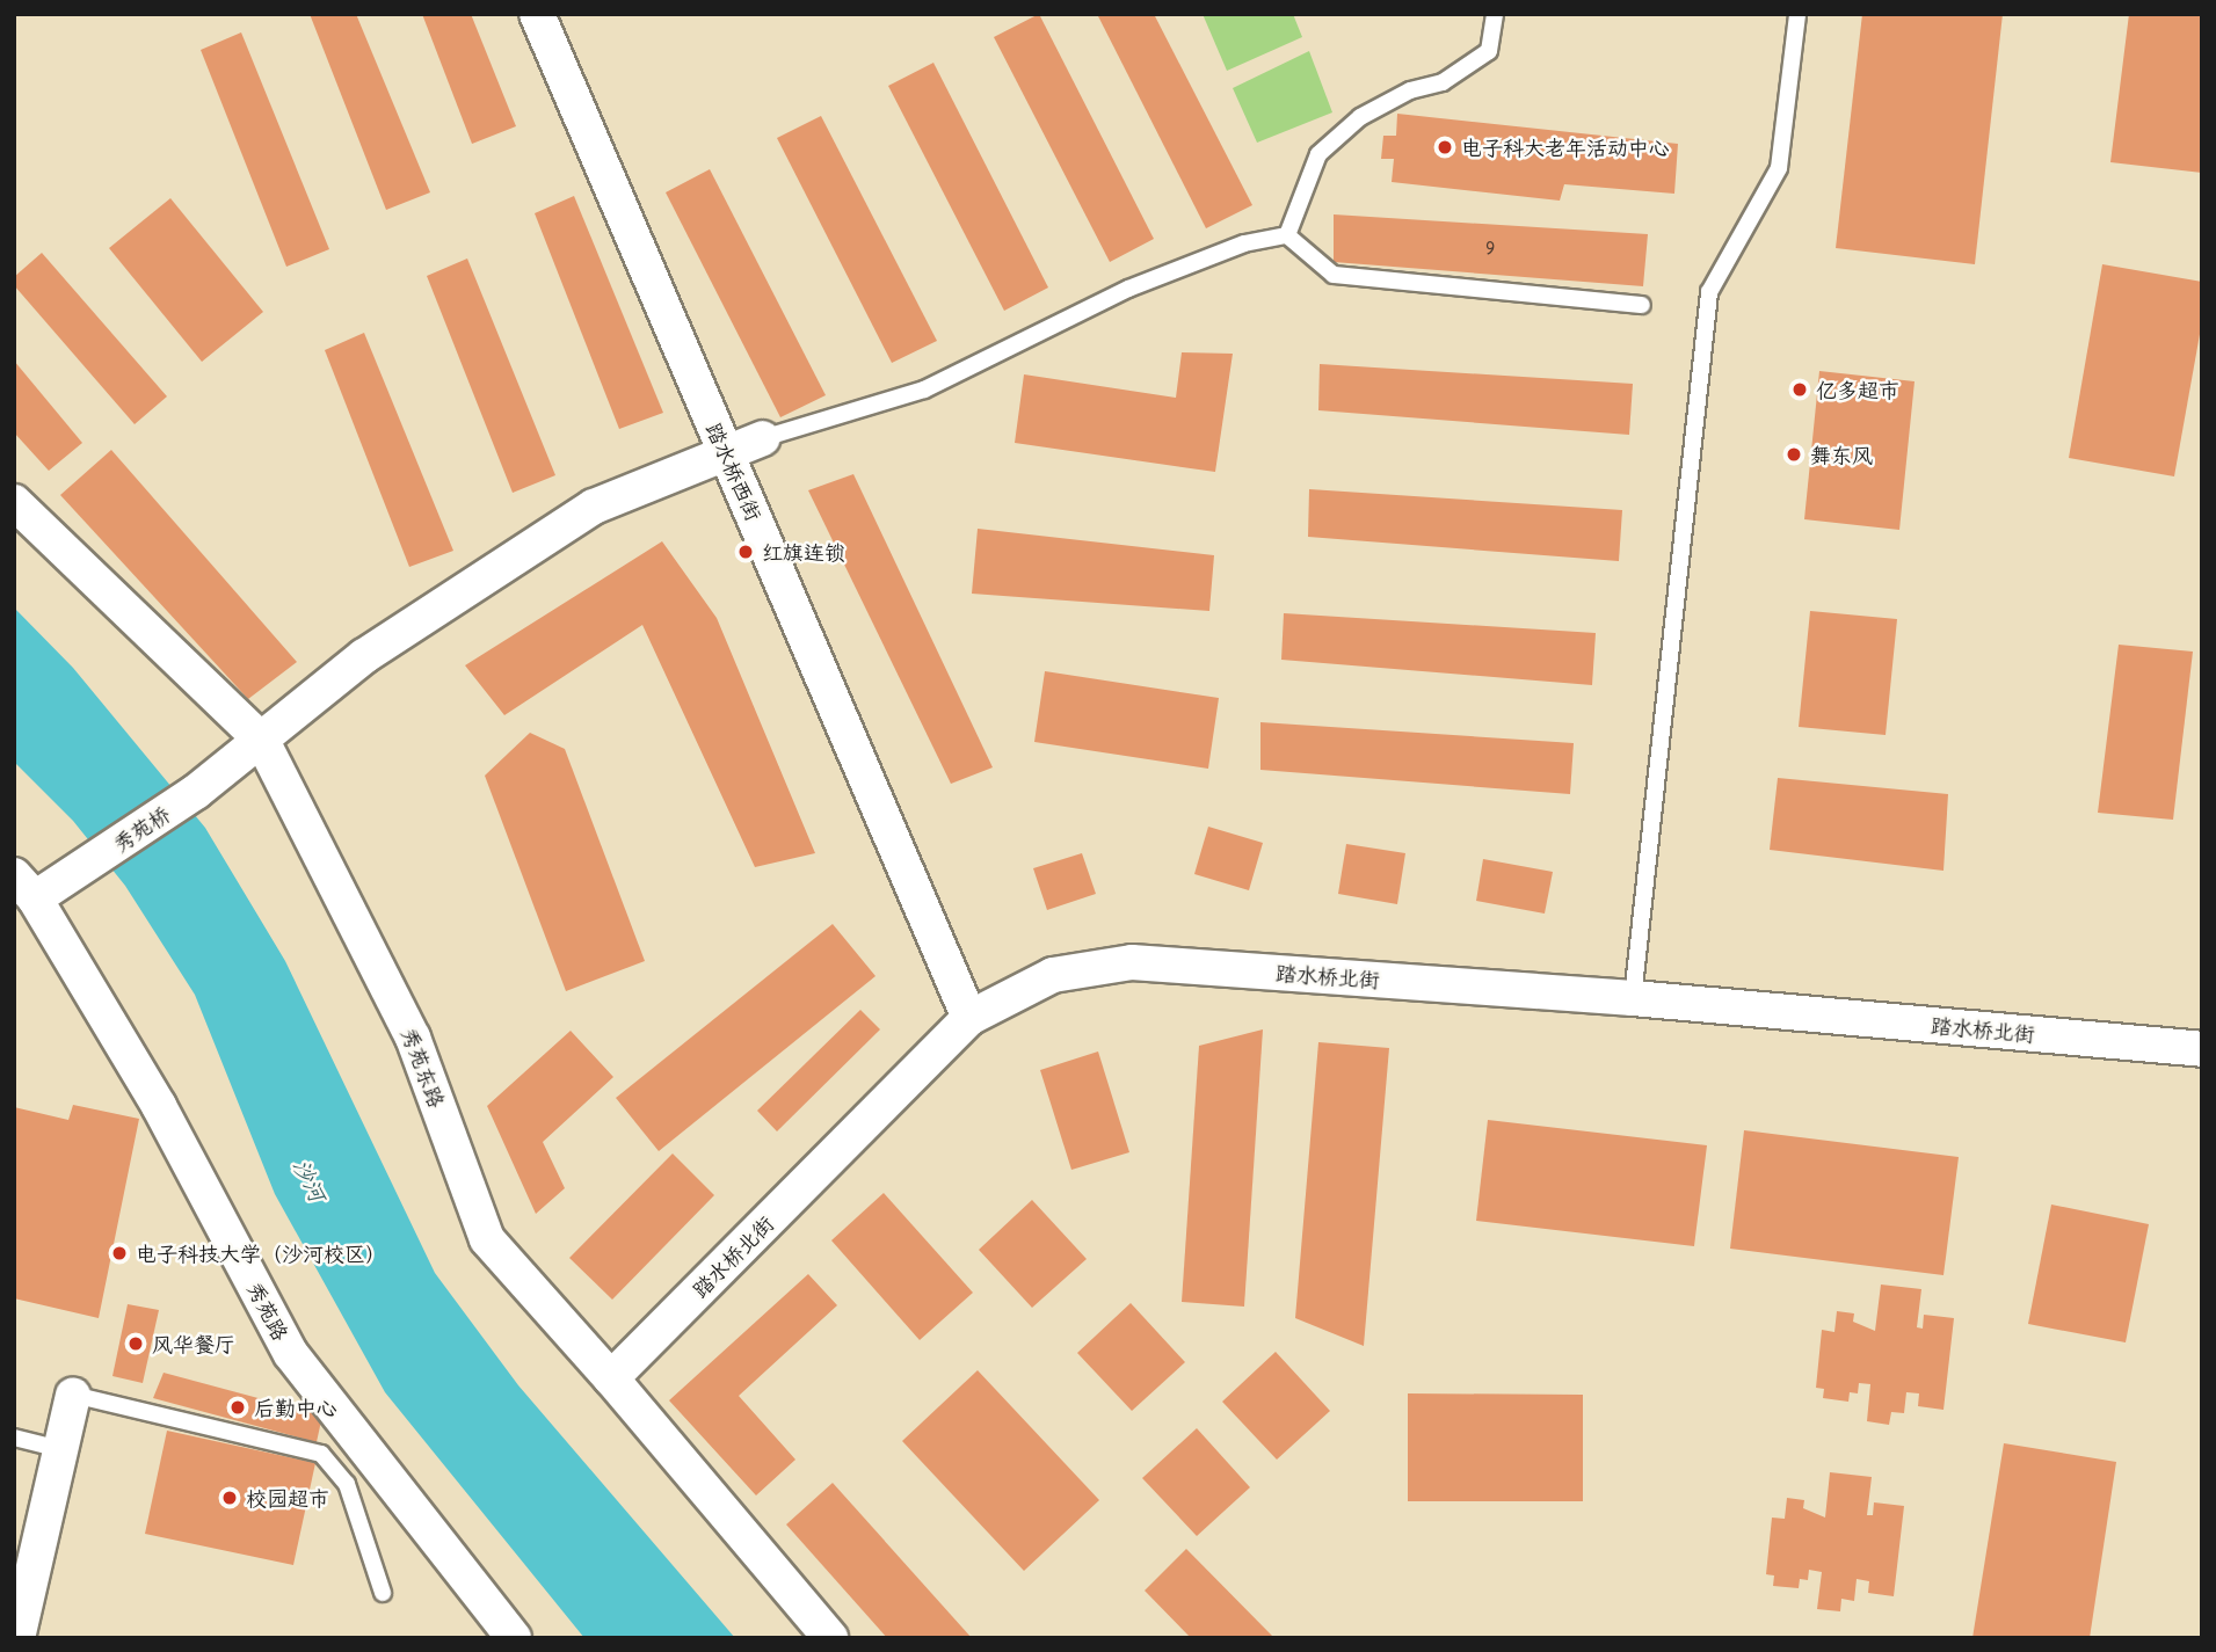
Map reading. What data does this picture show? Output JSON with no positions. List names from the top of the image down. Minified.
{"streets":{"street":["踏水桥西街","秀苑桥","踏水桥北街","秀苑东路","秀苑路"]},"crossings":[["踏水桥西街","秀苑桥"],["踏水桥西街","踏水桥北街"],["秀苑桥","秀苑东路"],["秀苑桥","秀苑路"],["踏水桥北街","秀苑东路"]],"water":["沙河"],"places":["电子科大老年活动中心","亿多超市","舞东风","红旗连锁","电子科技大学（沙河校区）","风华餐厅","后勤中心","校园超市"],"house_numbers":["9"]}
